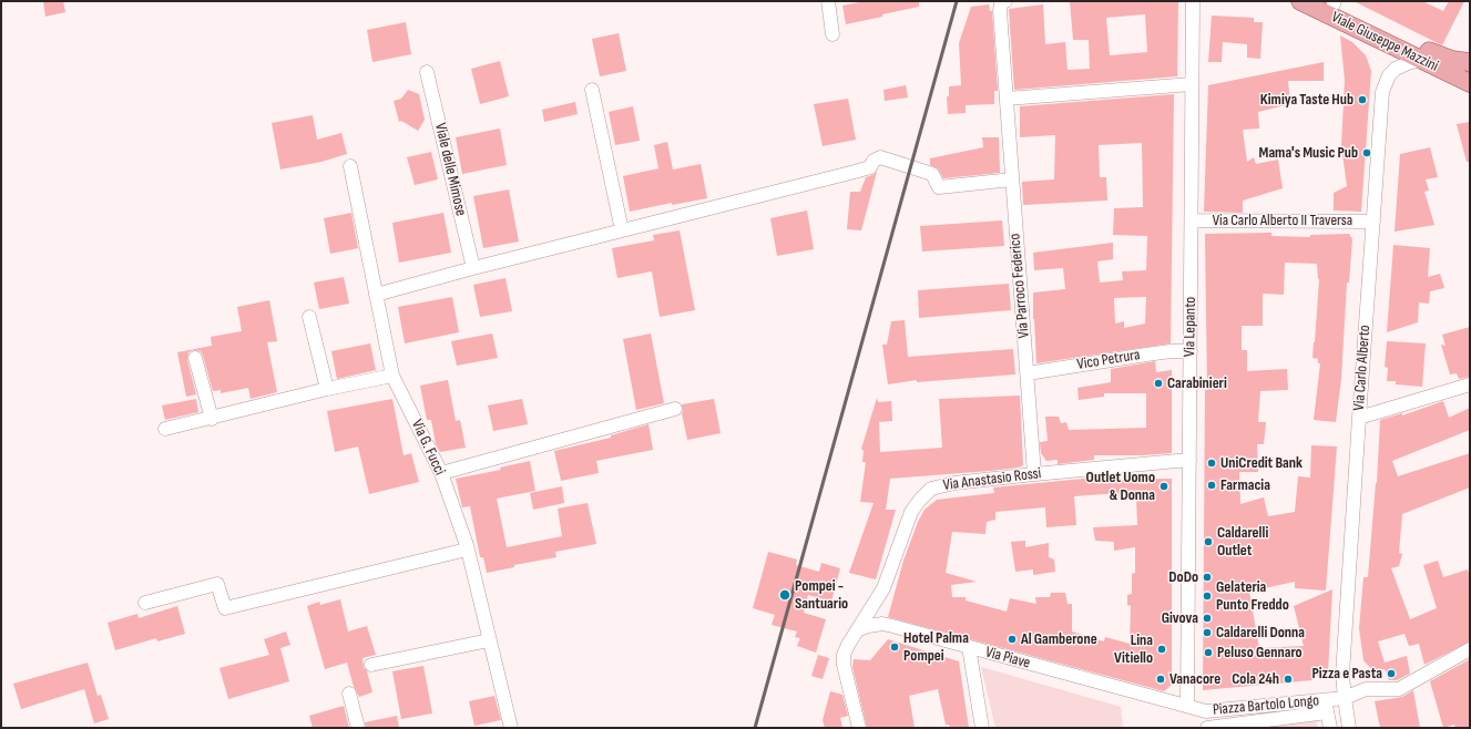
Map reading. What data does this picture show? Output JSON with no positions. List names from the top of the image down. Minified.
{"streets":{"main road":["Viale Giuseppe Mazzini"],"street":["Viale delle Mimose","Via Carlo Alberto II Traversa","Via Parroco Federico","Via Lepanto","Vico Petrura","Via Carlo Alberto","Via G. Fucci","Via Anastasio Rossi","Via Piave","Piazza Bartolo Longo"]},"crossings":[["Viale Giuseppe Mazzini","Via Carlo Alberto"],["Via Carlo Alberto II Traversa","Via Lepanto"],["Via Carlo Alberto II Traversa","Via Carlo Alberto"],["Via Parroco Federico","Vico Petrura"],["Via Parroco Federico","Via Anastasio Rossi"],["Via Lepanto","Vico Petrura"],["Via Lepanto","Via Anastasio Rossi"],["Via Lepanto","Piazza Bartolo Longo"],["Via Carlo Alberto","Piazza Bartolo Longo"],["Via Anastasio Rossi","Via Piave"],["Via Piave","Piazza Bartolo Longo"]],"places":["Kimiya Taste Hub","Mama's Music Pub","Carabinieri","UniCredit Bank","Farmacia","Outlet Uomo & Donna","Caldarelli Outlet","DoDo","Pompei - Santuario","Gelateria Punto Freddo","Givova","Caldarelli Donna","Al Gamberone","Hotel Palma Pompei","Lina Vitiello","Peluso Gennaro","Pizza e Pasta","Vanacore","Cola 24h"]}
